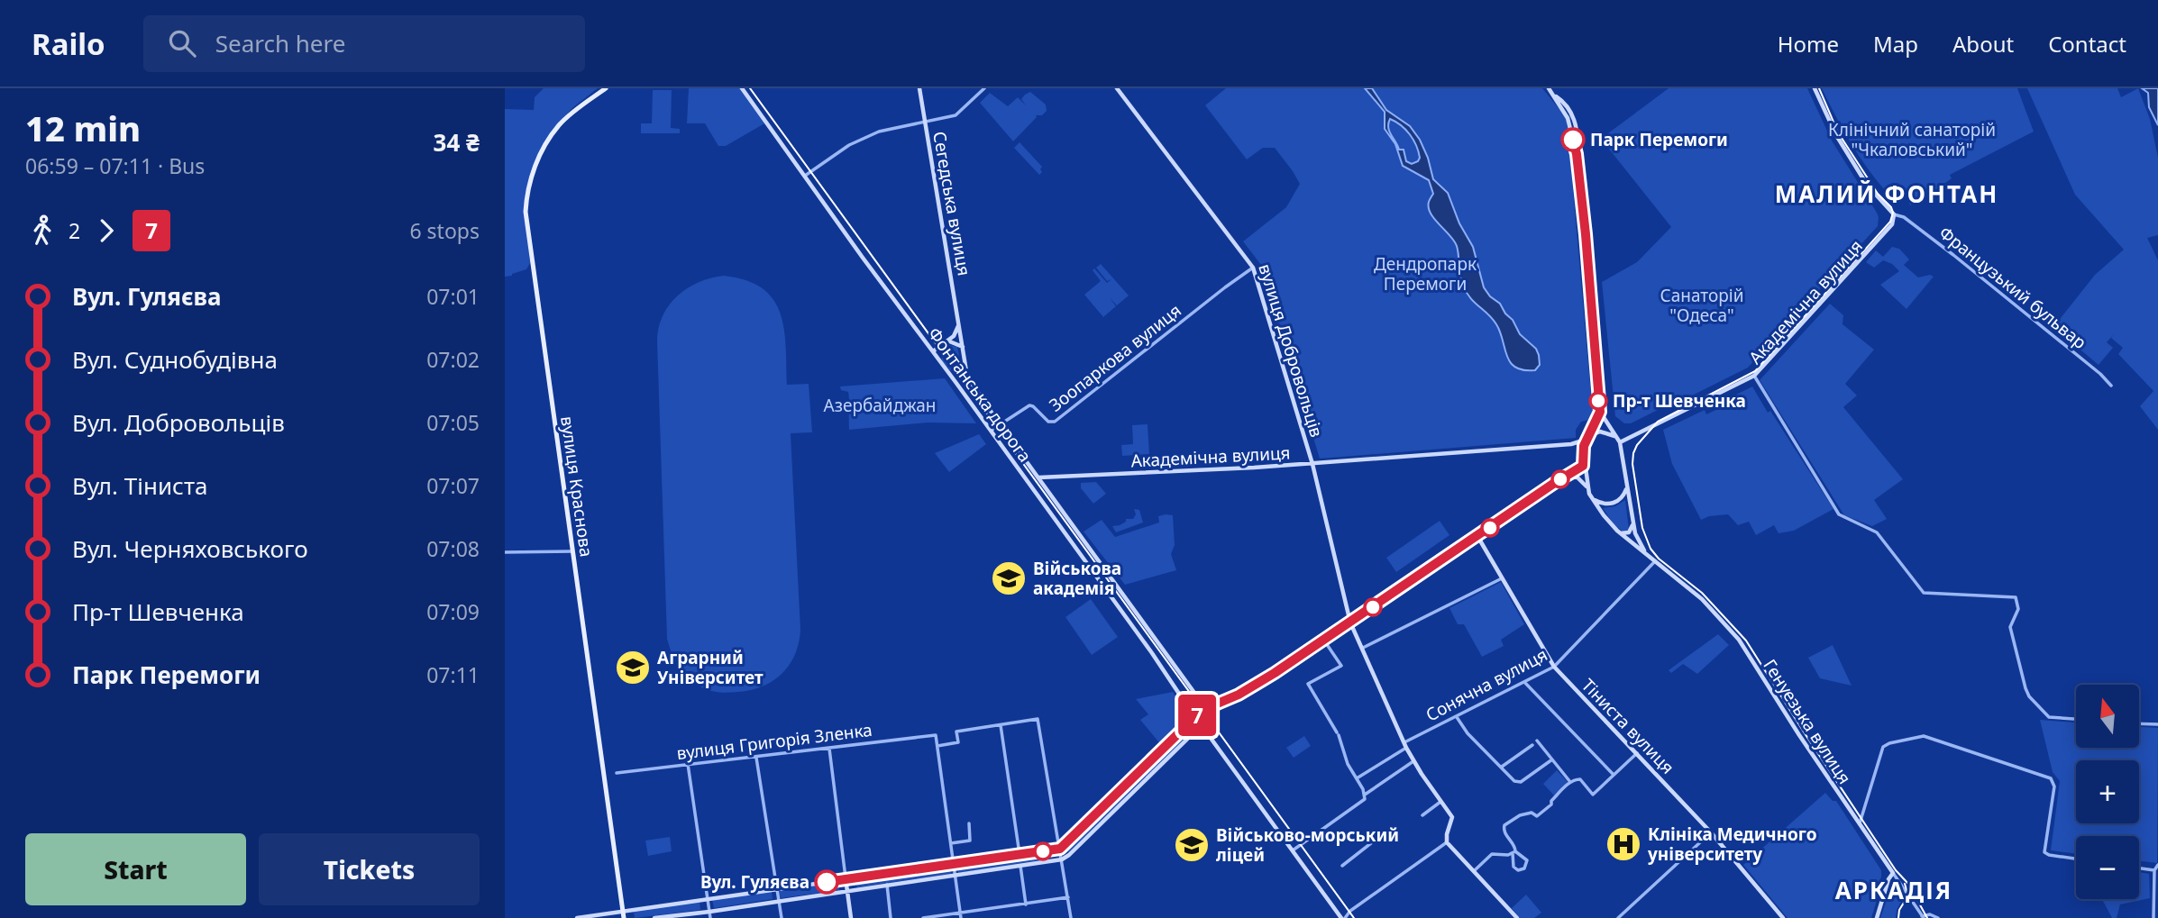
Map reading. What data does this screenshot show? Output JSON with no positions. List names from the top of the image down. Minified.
{"streets":{"main road":["Сегедська вулиця","Французький бульвар","Академічна вулиця","вулиця Добровольців","Фонтанська дорога","вулиця Краснова","Генуезька вулиця","Тіниста вулиця"],"street":["Зоопаркова вулиця","Сонячна вулиця","вулиця Григорія Зленка"]},"crossings":[["Сегедська вулиця","Фонтанська дорога"],["Французький бульвар","Академічна вулиця"],["Академічна вулиця","вулиця Добровольців"],["Академічна вулиця","Фонтанська дорога"],["Академічна вулиця","Генуезька вулиця"],["вулиця Добровольців","Зоопаркова вулиця"],["вулиця Добровольців","Сонячна вулиця"],["Зоопаркова вулиця","Фонтанська дорога"],["Сонячна вулиця","Генуезька вулиця"],["Сонячна вулиця","Тіниста вулиця"]],"districts":["МАЛИЙ ФОНТАН","АРКАДІЯ"],"parks":["Клінічний санаторій \"Чкаловський\"","Дендропарк Перемоги","Санаторій \"Одеса\"","Азербайджан"],"places":{"other":["Парк Перемоги","Пр-т Шевченка","Вул. Гуляєва"],"school or university":["Військова академія","Аграрний Університет","Військово-морський ліцей"],"hospital":["Клініка Медичного університету"]},"lines":["bus line 7"],"north":"top","page":{"header":"Railo","search":"Search here","nav":["Home","Map","About","Contact"],"heading":["12 min","06:59 – 07:11 · Bus","34 ₴"],"on_map":"7","legs":["2","7","6 stops"],"list":[{"name":"Вул. Гуляєва","value":"07:01"},{"name":"Вул. Суднобудівна","value":"07:02"},{"name":"Вул. Добровольців","value":"07:05"},{"name":"Вул. Тіниста","value":"07:07"},{"name":"Вул. Черняховського","value":"07:08"},{"name":"Пр-т Шевченка","value":"07:09"},{"name":"Парк Перемоги","value":"07:11"}],"map_buttons":["+","−"],"buttons":["Start","Tickets"]}}
